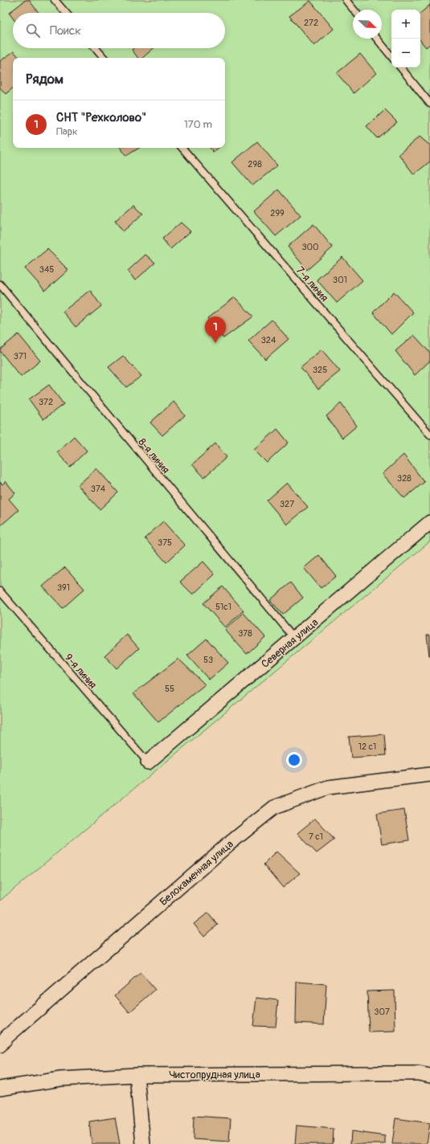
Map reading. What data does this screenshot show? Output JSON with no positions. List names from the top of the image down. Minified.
{"streets":{"street":["Северная улица","Белокаменная улица","Чистопрудная улица"],"lane":["7-я линия","8-я линия","9-я линия"]},"crossings":[["8-я линия","Северная улица"],["Северная улица","9-я линия"]],"house_numbers":["272","298","299","300","345","301","324","371","325","372","328","374","327","375","391","51с1","378","53","55","12 с1","7 с1","307"],"north":"bottom right","page":{"map_buttons":["+","−"],"search":"Поиск","heading":"Рядом","list":[{"mark":"1","name":"СНТ \"Рехколово\"","note":"Парк","value":"170 m"}],"pins":"1"}}
